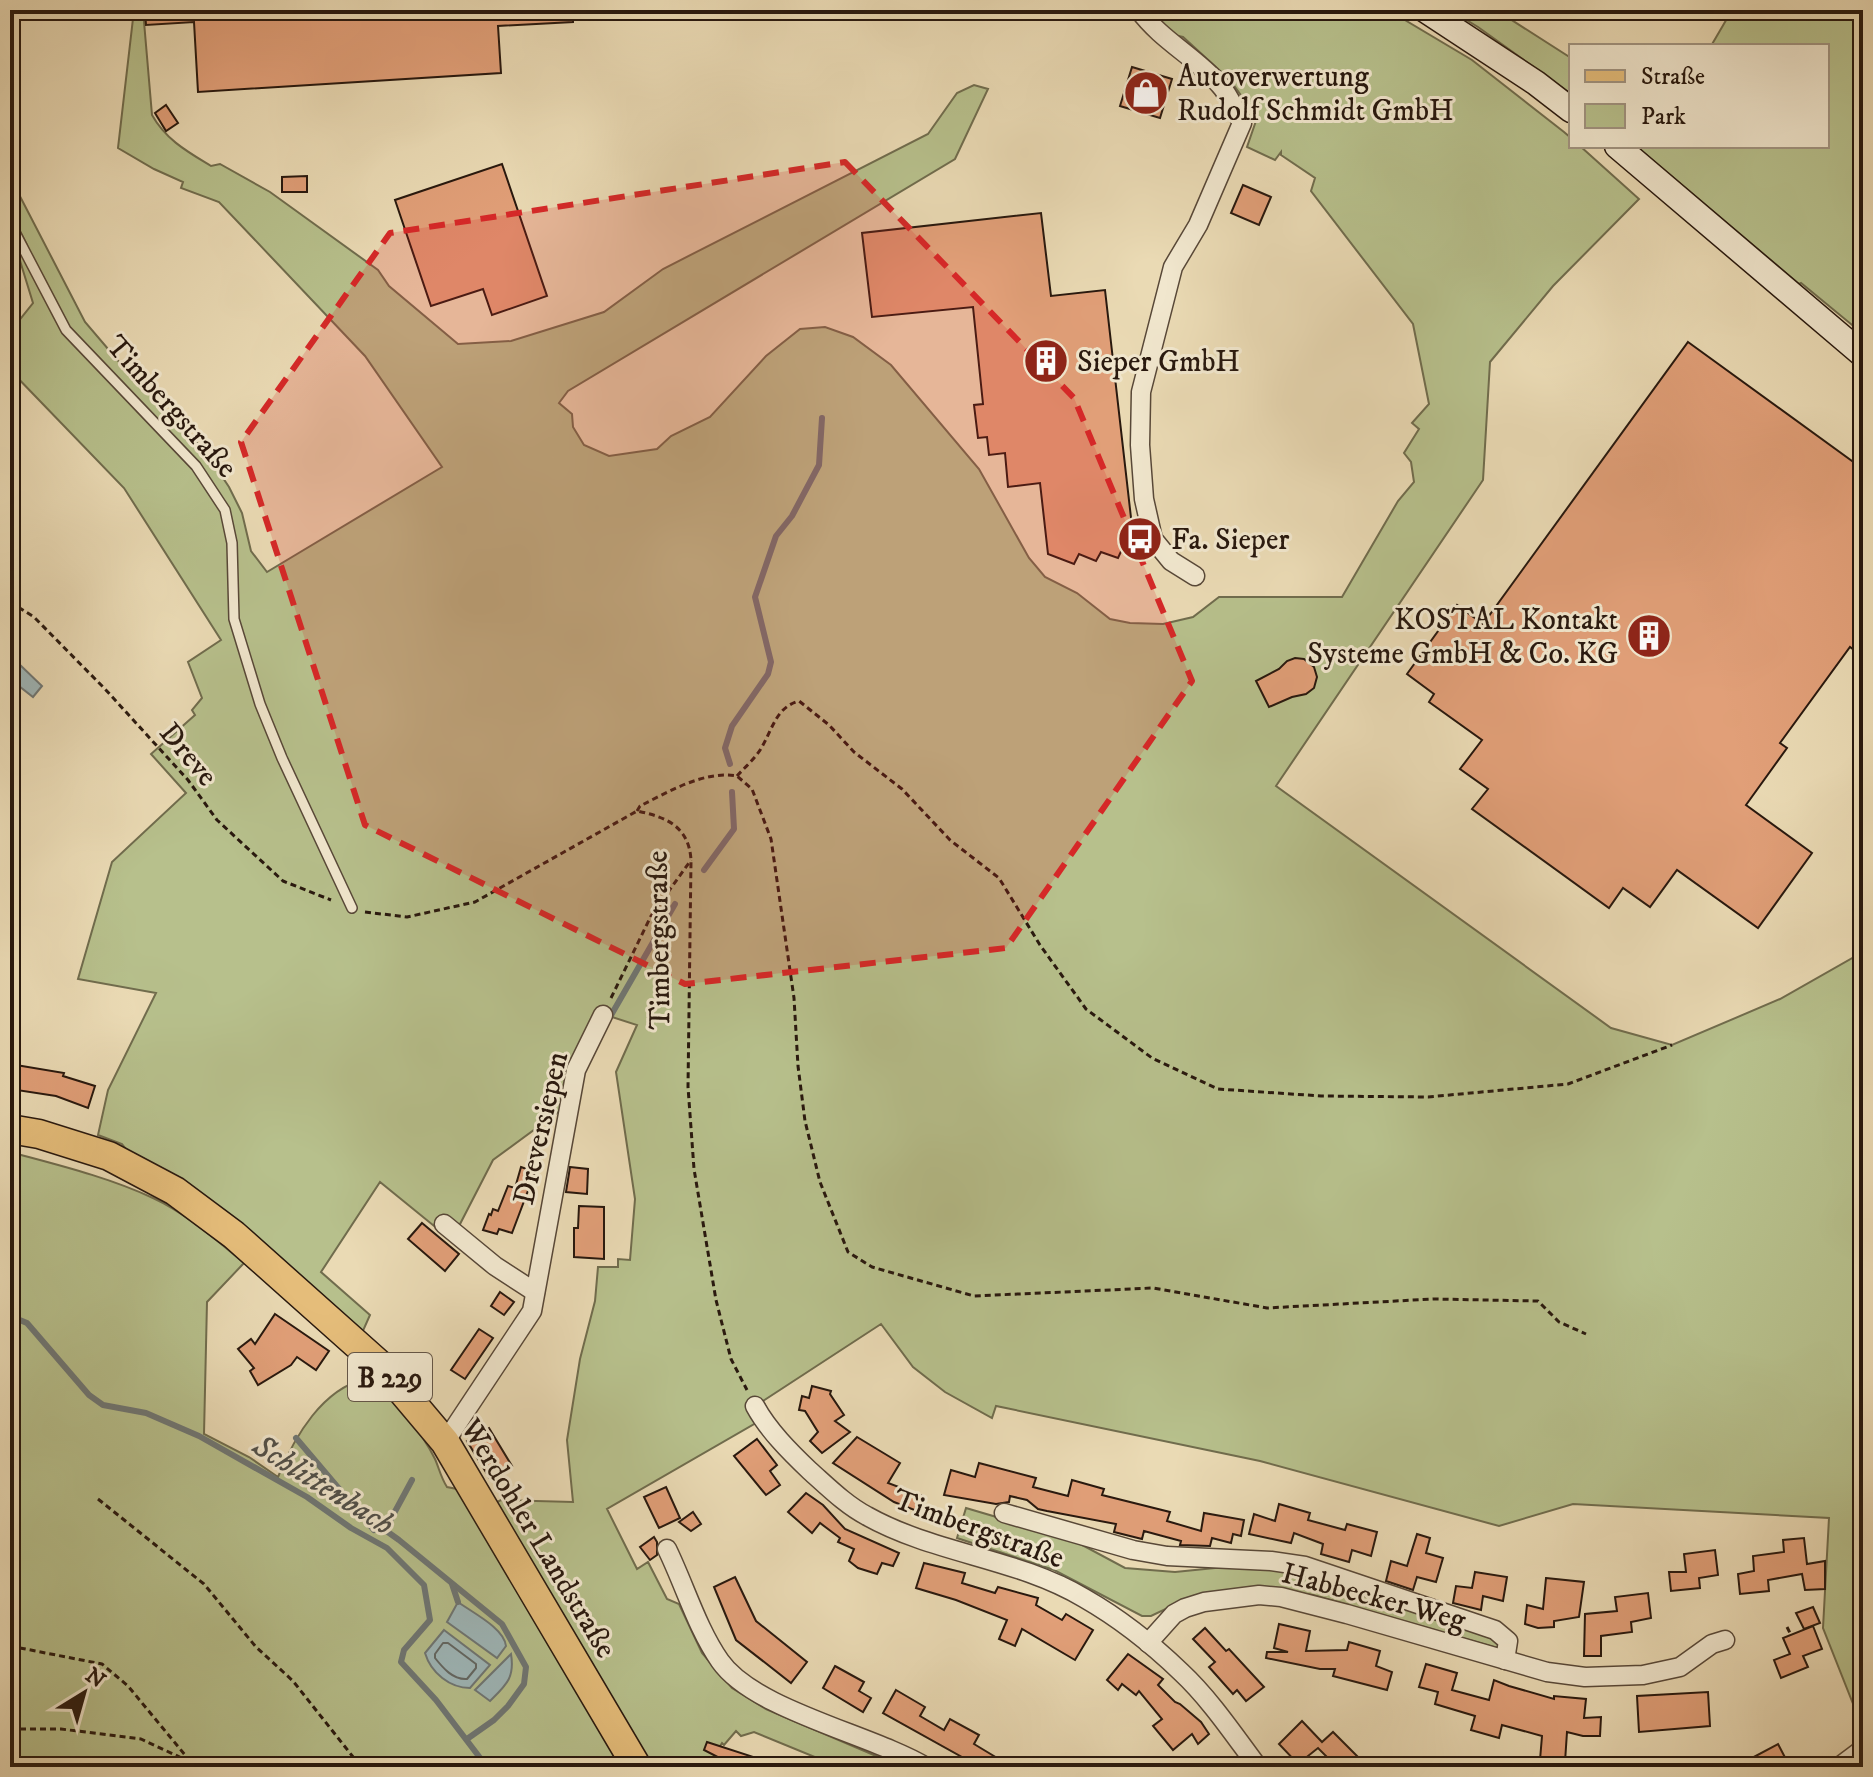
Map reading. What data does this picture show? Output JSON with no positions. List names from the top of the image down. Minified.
{"streets":{"main road":["B 229","Werdohler Landstraße"],"street":["Timbergstraße","Dreversiepen","Habbecker Weg"],"path":["Dreve"]},"crossings":[["Timbergstraße","Dreve"],["Timbergstraße","Habbecker Weg"],["Dreversiepen","Werdohler Landstraße"]],"water":["Schlittenbach"],"places":{"shop":["Autoverwertung Rudolf Schmidt GmbH"],"building":["Sieper GmbH","KOSTAL Kontakt Systeme GmbH & Co. KG"],"bus stop":["Fa. Sieper"]},"legend":["Straße","Park"],"north":"top right"}
